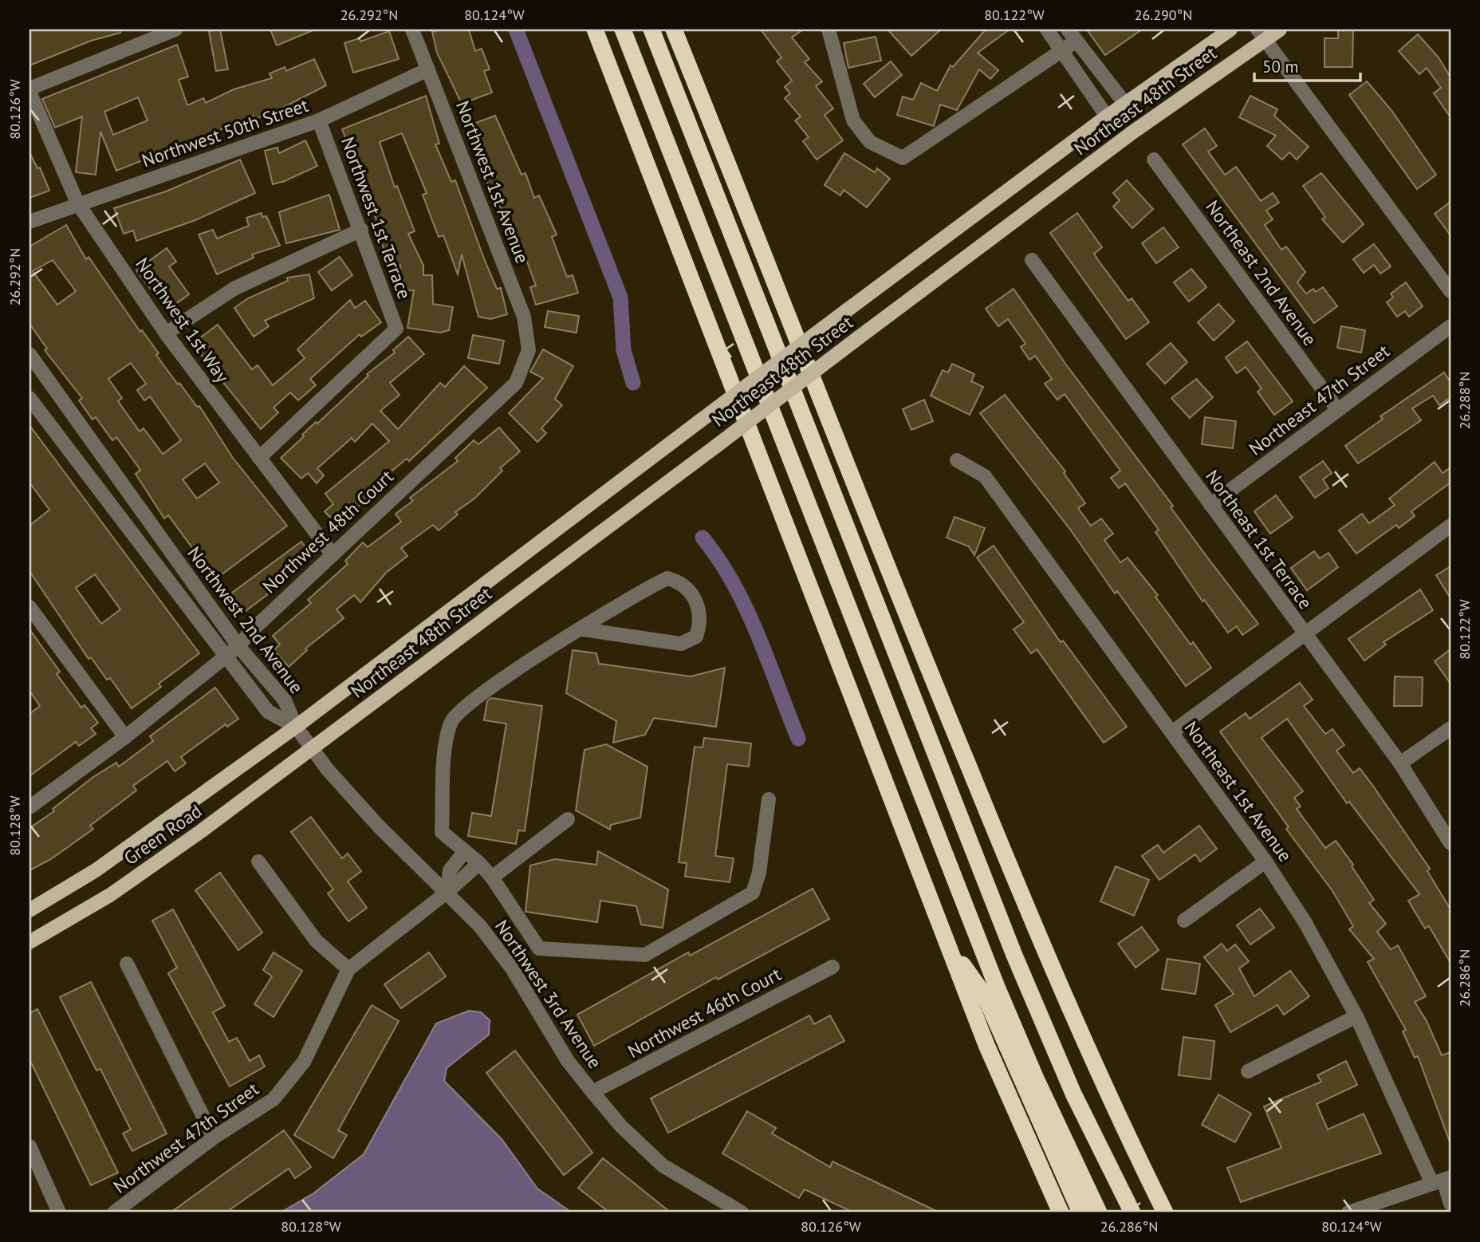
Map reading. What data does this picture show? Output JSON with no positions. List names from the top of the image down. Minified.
{"streets":{"main road":["Northeast 48th Street","Green Road"],"street":["Northwest 50th Street","Northwest 1st Avenue","Northwest 1st Terrace","Northeast 2nd Avenue","Northwest 1st Way","Northeast 47th Street","Northwest 48th Court","Northeast 1st Terrace","Northwest 2nd Avenue","Northeast 1st Avenue","Northwest 3rd Avenue","Northwest 46th Court","Northwest 47th Street"]},"crossings":[["Northeast 48th Street","Northwest 2nd Avenue"],["Northeast 48th Street","Green Road"],["Northeast 48th Street","Northwest 3rd Avenue"],["Northwest 50th Street","Northwest 1st Avenue"],["Northwest 50th Street","Northwest 1st Terrace"],["Northwest 50th Street","Northwest 1st Way"],["Northwest 1st Avenue","Northwest 48th Court"],["Northwest 1st Terrace","Northwest 1st Way"],["Northeast 2nd Avenue","Northeast 47th Street"],["Northwest 1st Way","Northwest 48th Court"],["Northeast 47th Street","Northeast 1st Terrace"],["Northwest 48th Court","Northwest 2nd Avenue"],["Northwest 2nd Avenue","Green Road"],["Northwest 2nd Avenue","Northwest 3rd Avenue"],["Green Road","Northwest 3rd Avenue"],["Northwest 3rd Avenue","Northwest 46th Court"],["Northwest 3rd Avenue","Northwest 47th Street"]],"scale_bar":"50 m","coordinates":["26.292°N","80.124°W","80.122°W","26.290°N","80.126°W","26.288°N","80.128°W","26.286°N"]}
